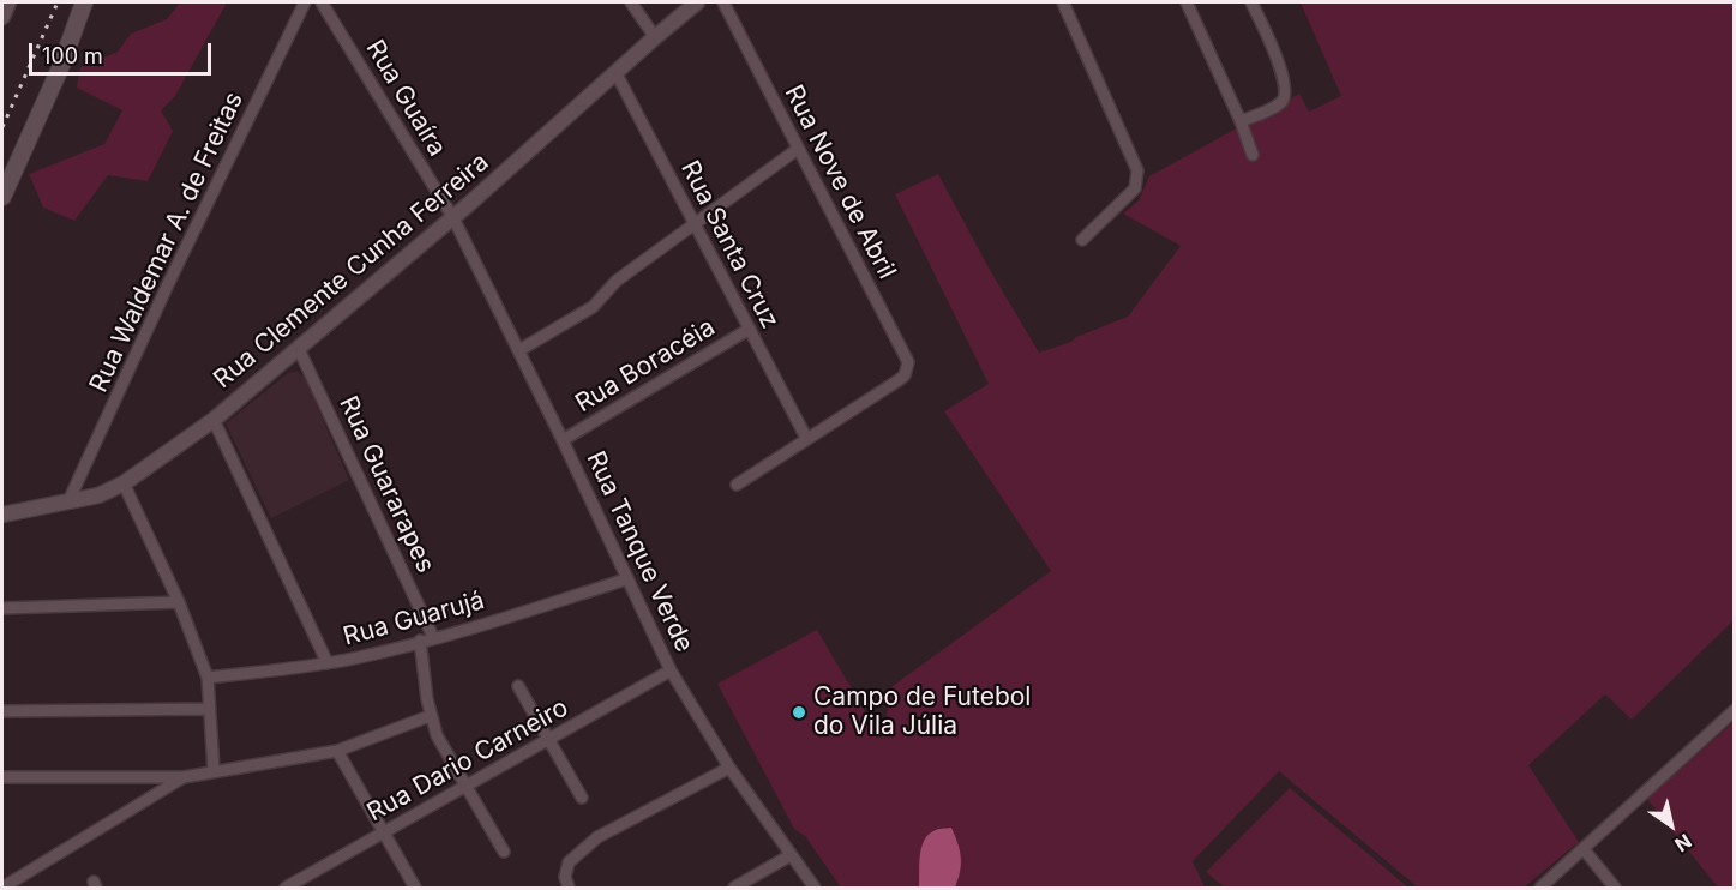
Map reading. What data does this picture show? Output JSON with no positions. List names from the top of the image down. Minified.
{"streets":{"street":["Rua Guaíra","Rua Nove de Abril","Rua Waldemar A. de Freitas","Rua Santa Cruz","Rua Clemente Cunha Ferreira","Rua Boracéia","Rua Guararapes","Rua Tanque Verde","Rua Guarujá","Rua Dario Carneiro"]},"crossings":[["Rua Guaíra","Rua Clemente Cunha Ferreira"],["Rua Guaíra","Rua Tanque Verde"],["Rua Nove de Abril","Rua Santa Cruz"],["Rua Waldemar A. de Freitas","Rua Clemente Cunha Ferreira"],["Rua Santa Cruz","Rua Clemente Cunha Ferreira"],["Rua Santa Cruz","Rua Boracéia"],["Rua Clemente Cunha Ferreira","Rua Guararapes"],["Rua Clemente Cunha Ferreira","Rua Tanque Verde"],["Rua Boracéia","Rua Tanque Verde"],["Rua Guararapes","Rua Guarujá"],["Rua Tanque Verde","Rua Guarujá"],["Rua Tanque Verde","Rua Dario Carneiro"]],"places":["Campo de Futebol do Vila Júlia"],"scale_bar":"100 m","north":"bottom right"}
